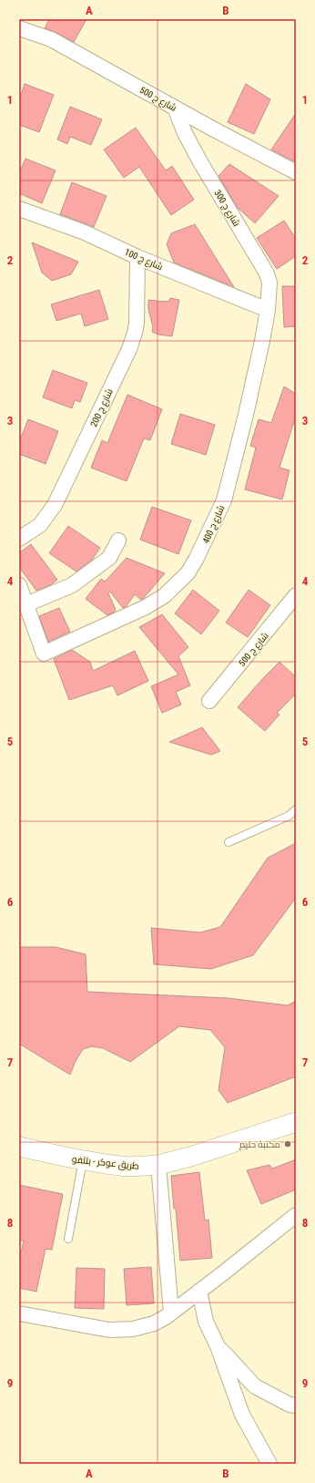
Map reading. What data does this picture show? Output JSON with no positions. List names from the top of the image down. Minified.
{"streets":{"street":["شارع ج 500","شارع ج 300","شارع ج 100","شارع ج 200","شارع ج 400","طريق عوكر - بللفو"]},"crossings":[["شارع ج 500","شارع ج 300"],["شارع ج 300","شارع ج 100"],["شارع ج 300","شارع ج 400"],["شارع ج 100","شارع ج 200"],["شارع ج 100","شارع ج 400"]],"places":["مكتبة حليم"],"grid":{"columns":["A","B"],"rows":["1","2","3","4","5","6","7","8","9"]}}
